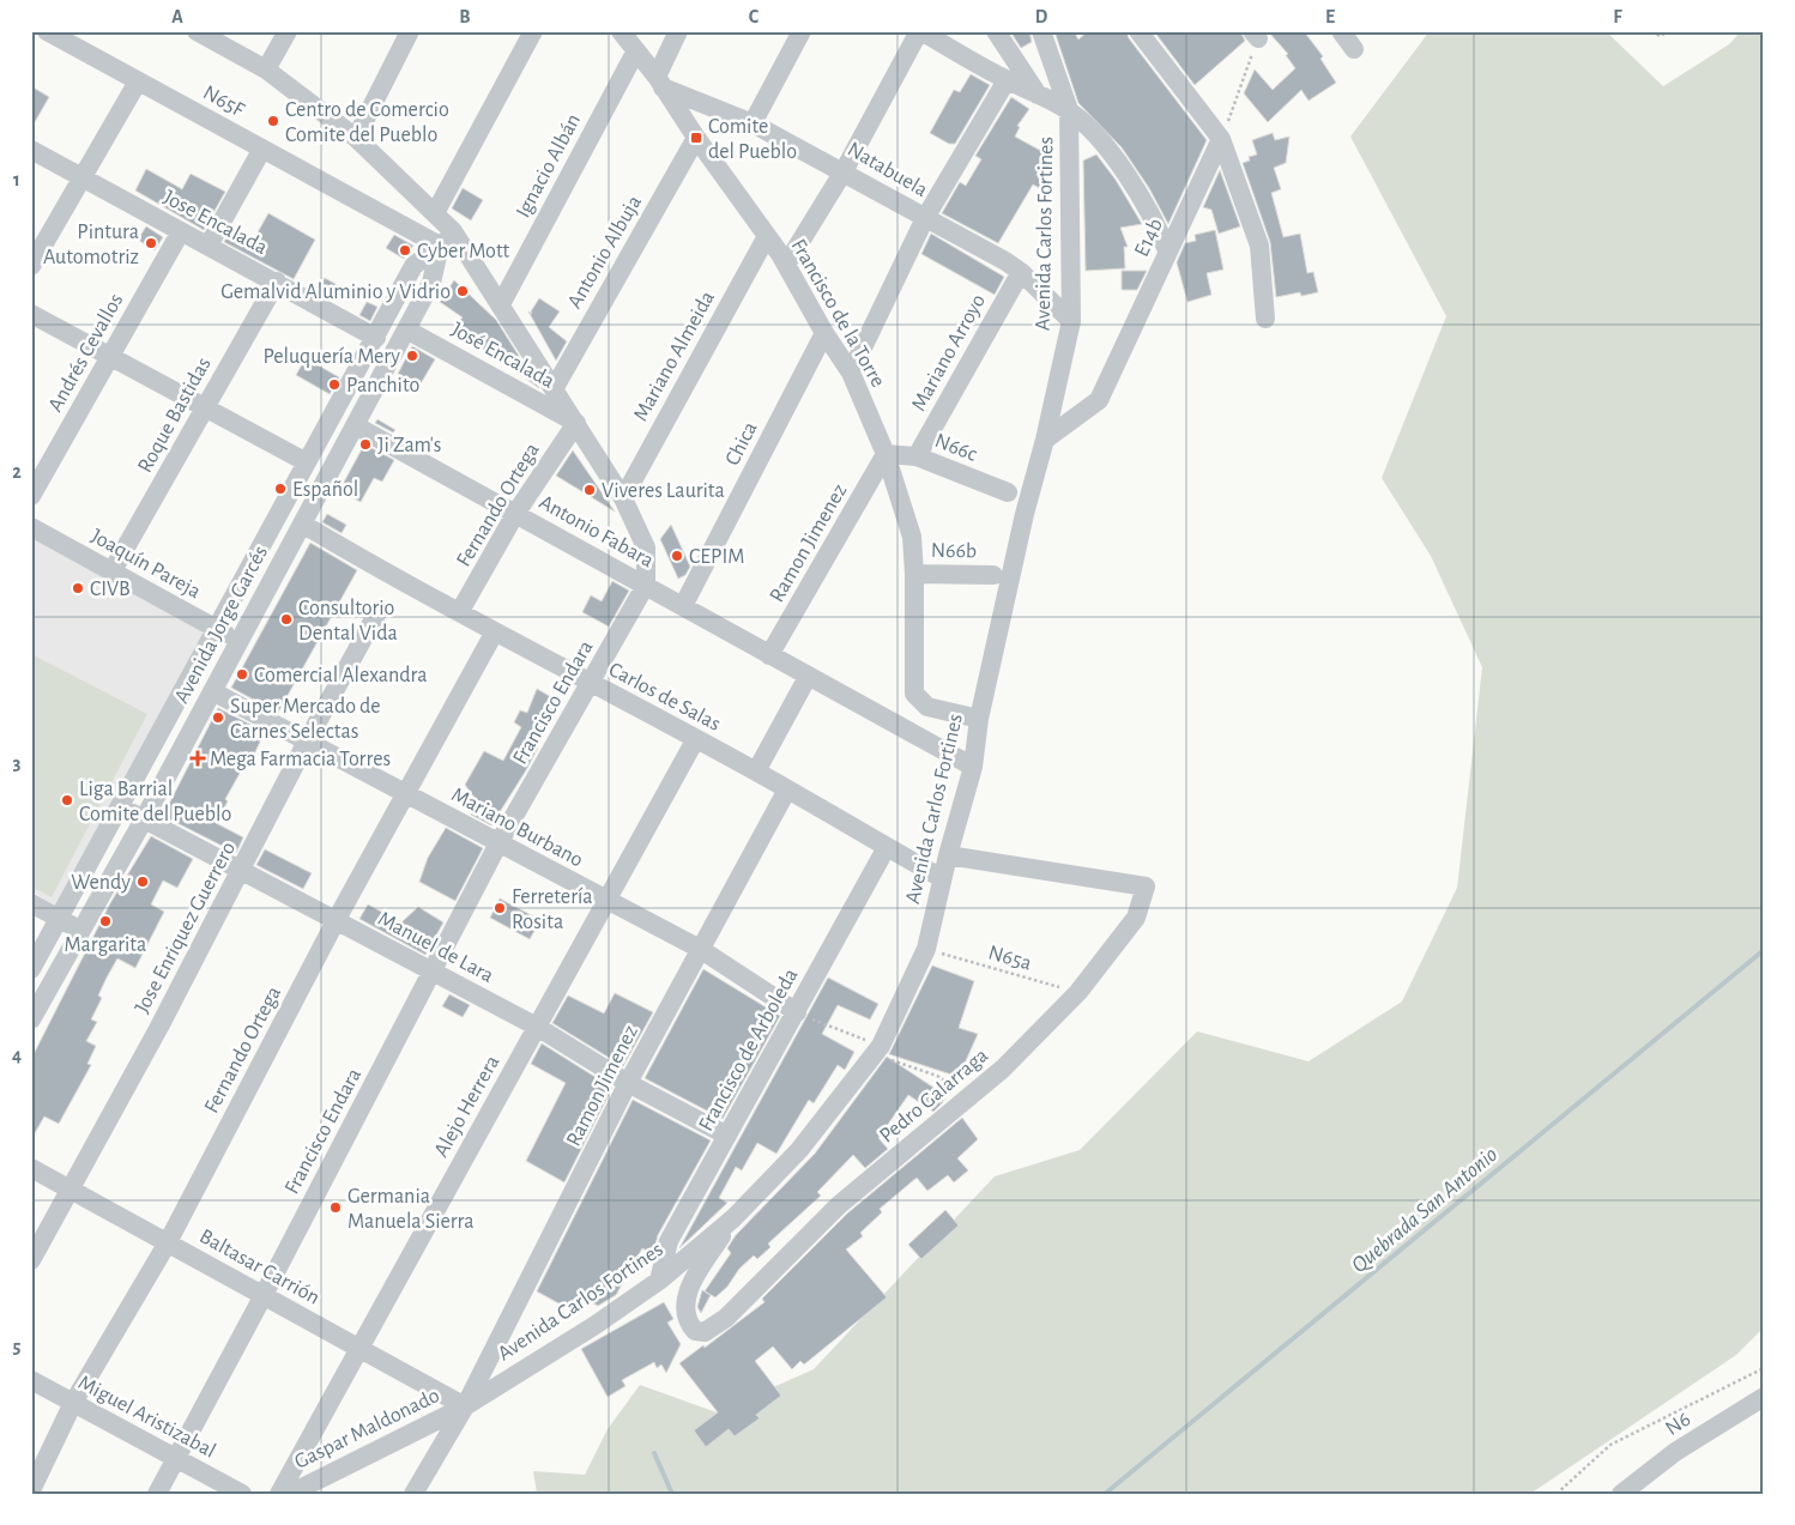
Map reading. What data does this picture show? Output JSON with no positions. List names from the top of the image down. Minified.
{"streets":{"street":["N65F","Ignacio Albán","Natabuela","Jose Encalada","Avenida Carlos Fortines","E14b","Antonio Albuja","Francisco de la Torre","Andrés Cevallos","Mariano Arroyo","José Encalada","Mariano Almeida","Roque Bastidas","Chica","N66c","Fernando Ortega","Antonio Fabara","Ramon Jimenez","N66b","Joaquín Pareja","Avenida Jorge Garcés","Carlos de Salas","Francisco Endara","Mariano Burbano","Jose Enriquez Guerrero","Manuel de Lara","Francisco de Arboleda","Pedro Galarraga","Alejo Herrera","Baltasar Carrión","Miguel Aristizabal","N6","Gaspar Maldonado"],"path":["N65a"]},"crossings":[["N65F","Avenida Jorge Garcés"],["N65F","Francisco Endara"],["Ignacio Albán","Francisco de la Torre"],["Ignacio Albán","Francisco Endara"],["Natabuela","Avenida Carlos Fortines"],["Natabuela","Francisco de la Torre"],["Natabuela","Mariano Arroyo"],["Jose Encalada","Andrés Cevallos"],["Jose Encalada","Roque Bastidas"],["Jose Encalada","Avenida Jorge Garcés"],["Avenida Carlos Fortines","E14b"],["Avenida Carlos Fortines","Francisco de la Torre"],["Avenida Carlos Fortines","Antonio Fabara"],["Avenida Carlos Fortines","Ramon Jimenez"],["Avenida Carlos Fortines","Carlos de Salas"],["Avenida Carlos Fortines","Francisco de Arboleda"],["Avenida Carlos Fortines","Pedro Galarraga"],["Avenida Carlos Fortines","Baltasar Carrión"],["Avenida Carlos Fortines","Gaspar Maldonado"],["Antonio Albuja","Francisco de la Torre"],["Antonio Albuja","Francisco Endara"],["Francisco de la Torre","Mariano Almeida"],["Francisco de la Torre","Chica"],["Francisco de la Torre","N66c"],["Francisco de la Torre","Ramon Jimenez"],["Francisco de la Torre","N66b"],["Mariano Arroyo","N66c"],["José Encalada","Fernando Ortega"],["José Encalada","Avenida Jorge Garcés"],["José Encalada","Francisco Endara"],["Mariano Almeida","Francisco Endara"],["Roque Bastidas","Joaquín Pareja"],["Chica","Antonio Fabara"],["N66c","Ramon Jimenez"],["Fernando Ortega","Antonio Fabara"],["Fernando Ortega","Carlos de Salas"],["Fernando Ortega","Francisco Endara"],["Fernando Ortega","Mariano Burbano"],["Fernando Ortega","Manuel de Lara"],["Fernando Ortega","Baltasar Carrión"],["Fernando Ortega","Miguel Aristizabal"],["Antonio Fabara","Ramon Jimenez"],["Antonio Fabara","Avenida Jorge Garcés"],["Antonio Fabara","Francisco Endara"],["Ramon Jimenez","Carlos de Salas"],["Ramon Jimenez","Mariano Burbano"],["Ramon Jimenez","Manuel de Lara"],["Ramon Jimenez","Baltasar Carrión"],["Ramon Jimenez","Gaspar Maldonado"],["Joaquín Pareja","Avenida Jorge Garcés"],["Avenida Jorge Garcés","Carlos de Salas"],["Avenida Jorge Garcés","Francisco Endara"],["Avenida Jorge Garcés","Mariano Burbano"],["Avenida Jorge Garcés","Manuel de Lara"],["Carlos de Salas","Francisco Endara"],["Carlos de Salas","Francisco de Arboleda"],["Carlos de Salas","Alejo Herrera"],["Francisco Endara","Mariano Burbano"],["Francisco Endara","Manuel de Lara"],["Francisco Endara","Baltasar Carrión"],["Francisco Endara","Miguel Aristizabal"],["Mariano Burbano","Jose Enriquez Guerrero"],["Mariano Burbano","Francisco de Arboleda"],["Mariano Burbano","Alejo Herrera"],["Jose Enriquez Guerrero","Manuel de Lara"],["Jose Enriquez Guerrero","Baltasar Carrión"],["Manuel de Lara","Francisco de Arboleda"],["Manuel de Lara","Alejo Herrera"],["Alejo Herrera","Baltasar Carrión"],["Baltasar Carrión","Gaspar Maldonado"]],"water":["Quebrada San Antonio"],"places":{"other":["Centro de Comercio Comite del Pueblo","Pintura Automotriz","Cyber Mott","Gemalvid Aluminio y Vidrio","Peluquería Mery","Panchito","Ji Zam's","Español","Viveres Laurita","CEPIM","CIVB","Consultorio Dental Vida","Comercial Alexandra","Super Mercado de Carnes Selectas","Liga Barrial Comite del Pueblo","Wendy","Ferretería Rosita","Margarita","Germania Manuela Sierra"],"transit":["Comite del Pueblo"],"health":["Mega Farmacia Torres"]},"grid":{"columns":["A","B","C","D","E","F"],"rows":["1","2","3","4","5"]}}
